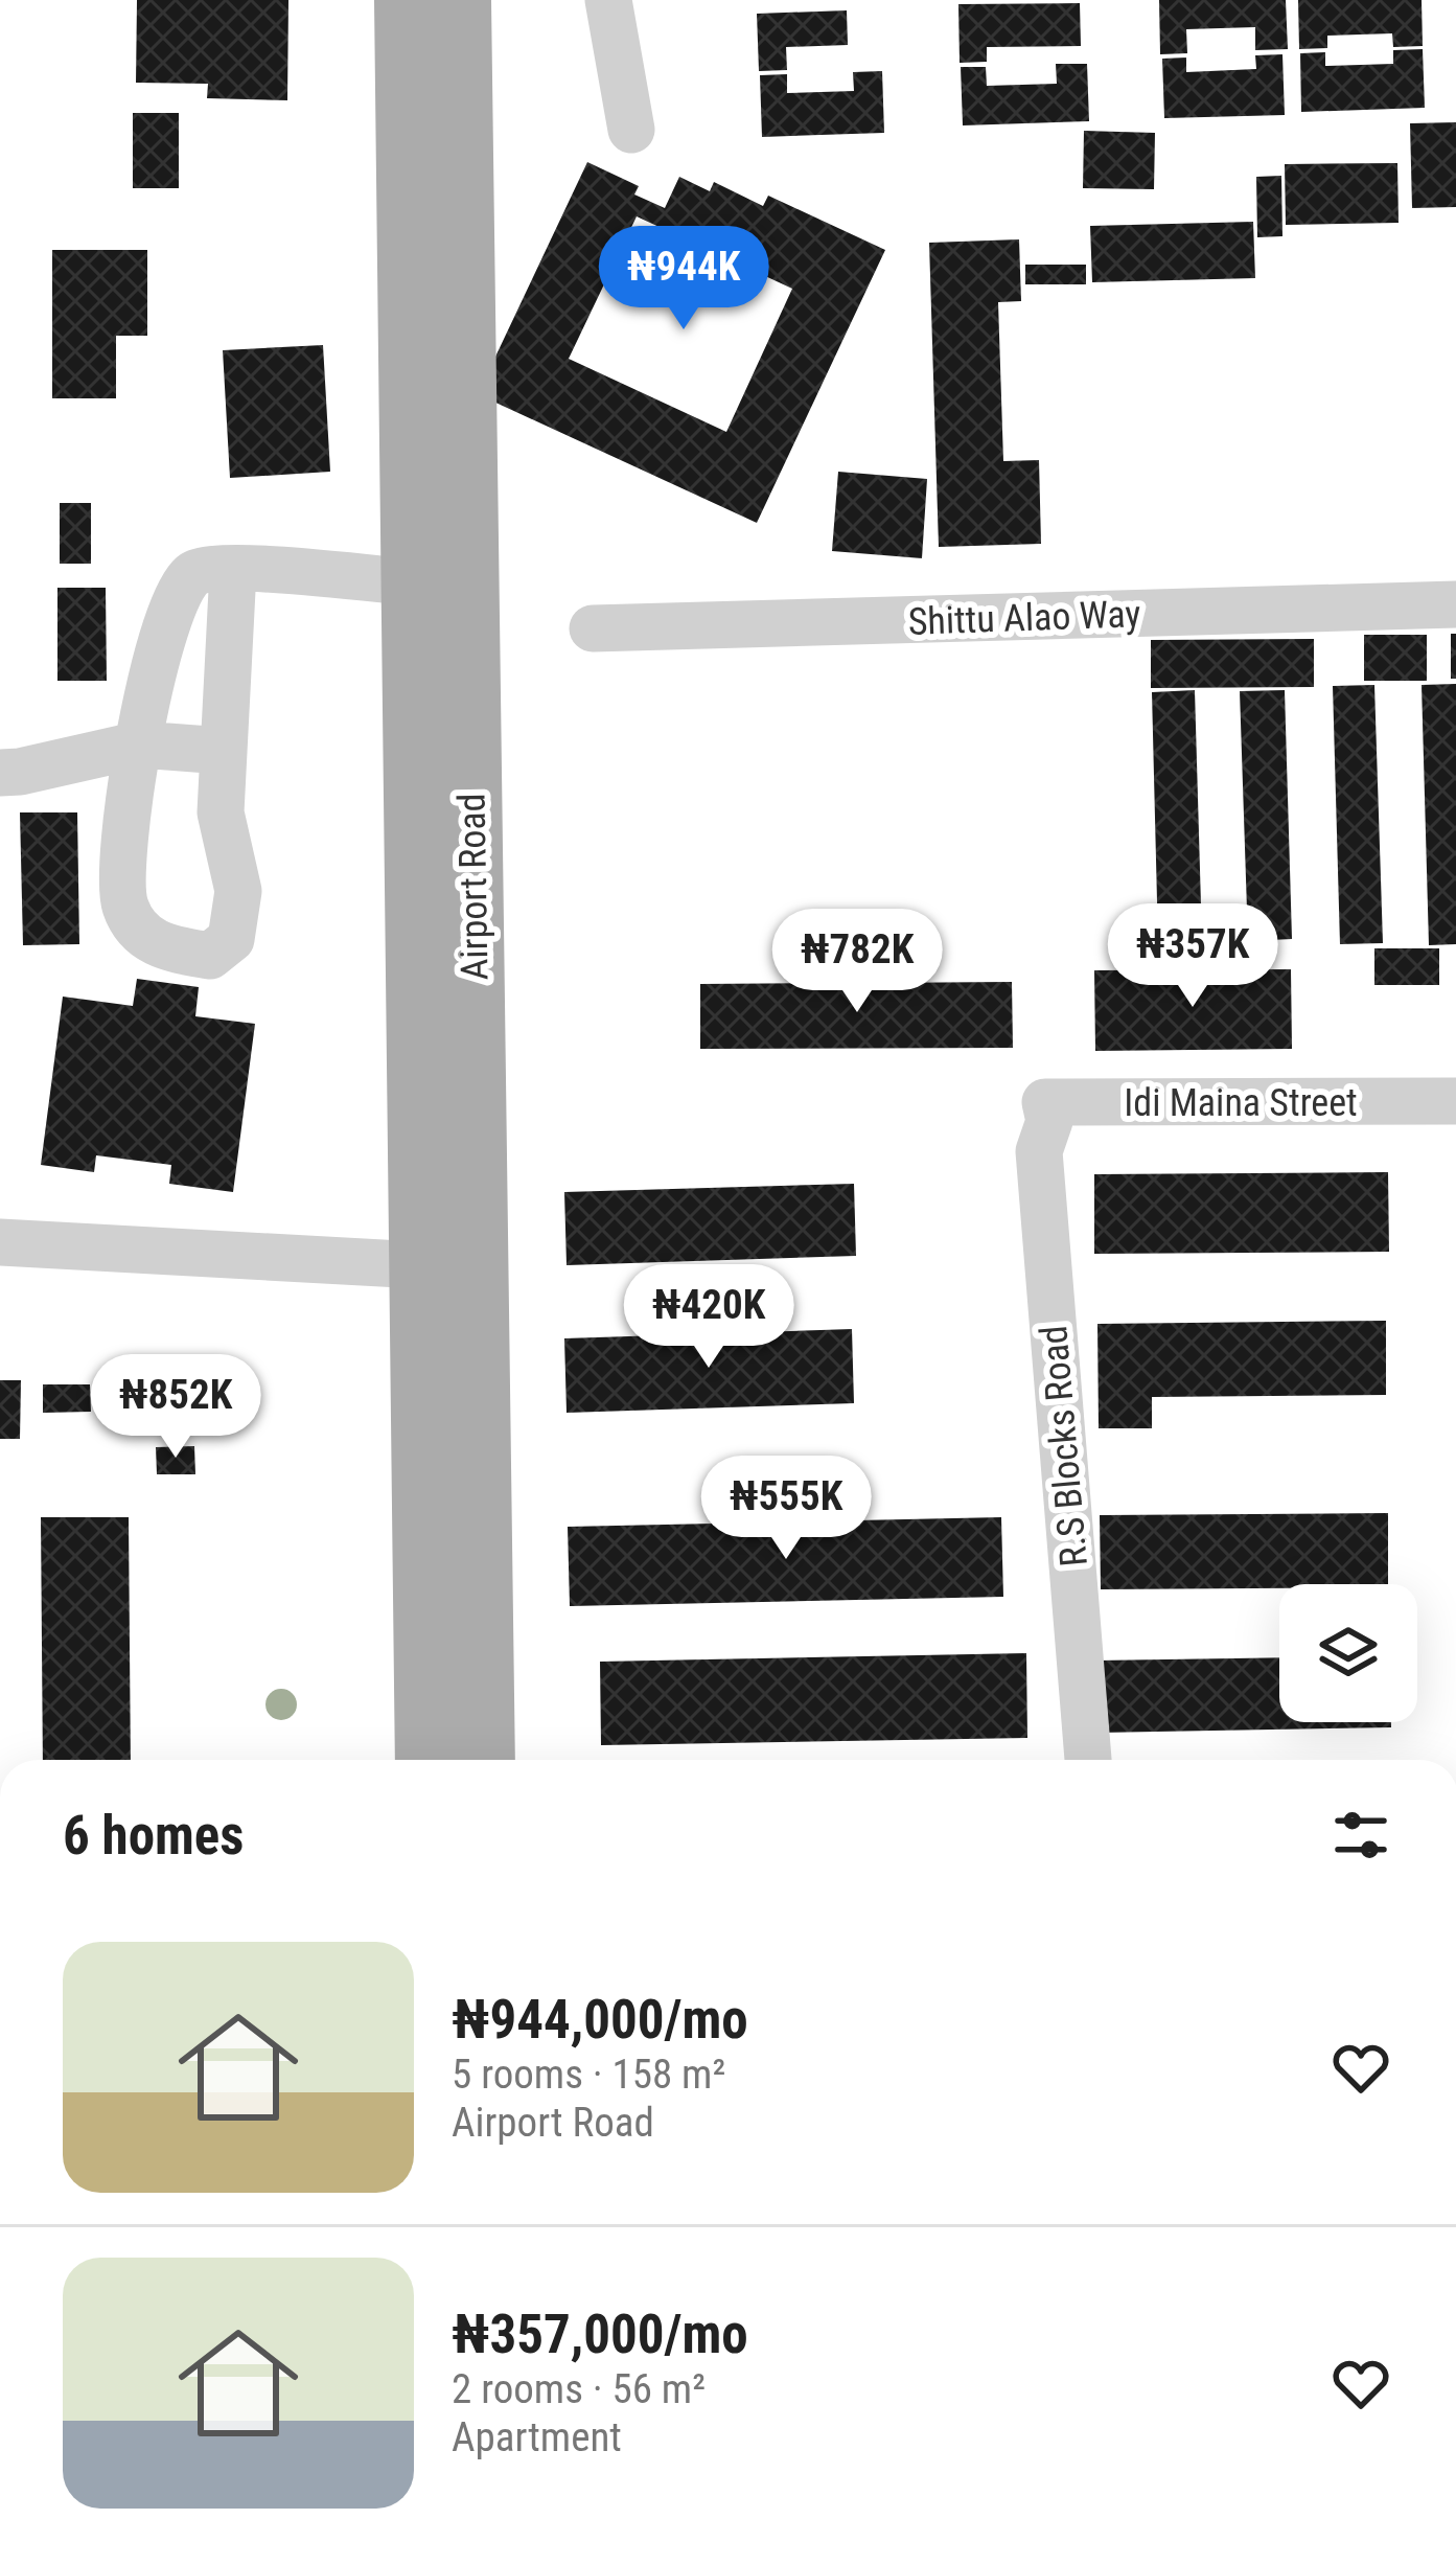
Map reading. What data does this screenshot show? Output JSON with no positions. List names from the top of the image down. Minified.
{"streets":{"main road":["Airport Road"],"lane":["Shittu Alao Way","Idi Maina Street","R.S Blocks Road"]},"crossings":[["Idi Maina Street","R.S Blocks Road"]],"page":{"price":["₦944K","₦357K","₦782K","₦420K","₦852K","₦555K"],"heading":"6 homes","list":[{"name":"₦944,000/mo","note":"5 rooms · 158 m² · Airport Road"},{"name":"₦357,000/mo","note":"2 rooms · 56 m² · Apartment"}]}}
